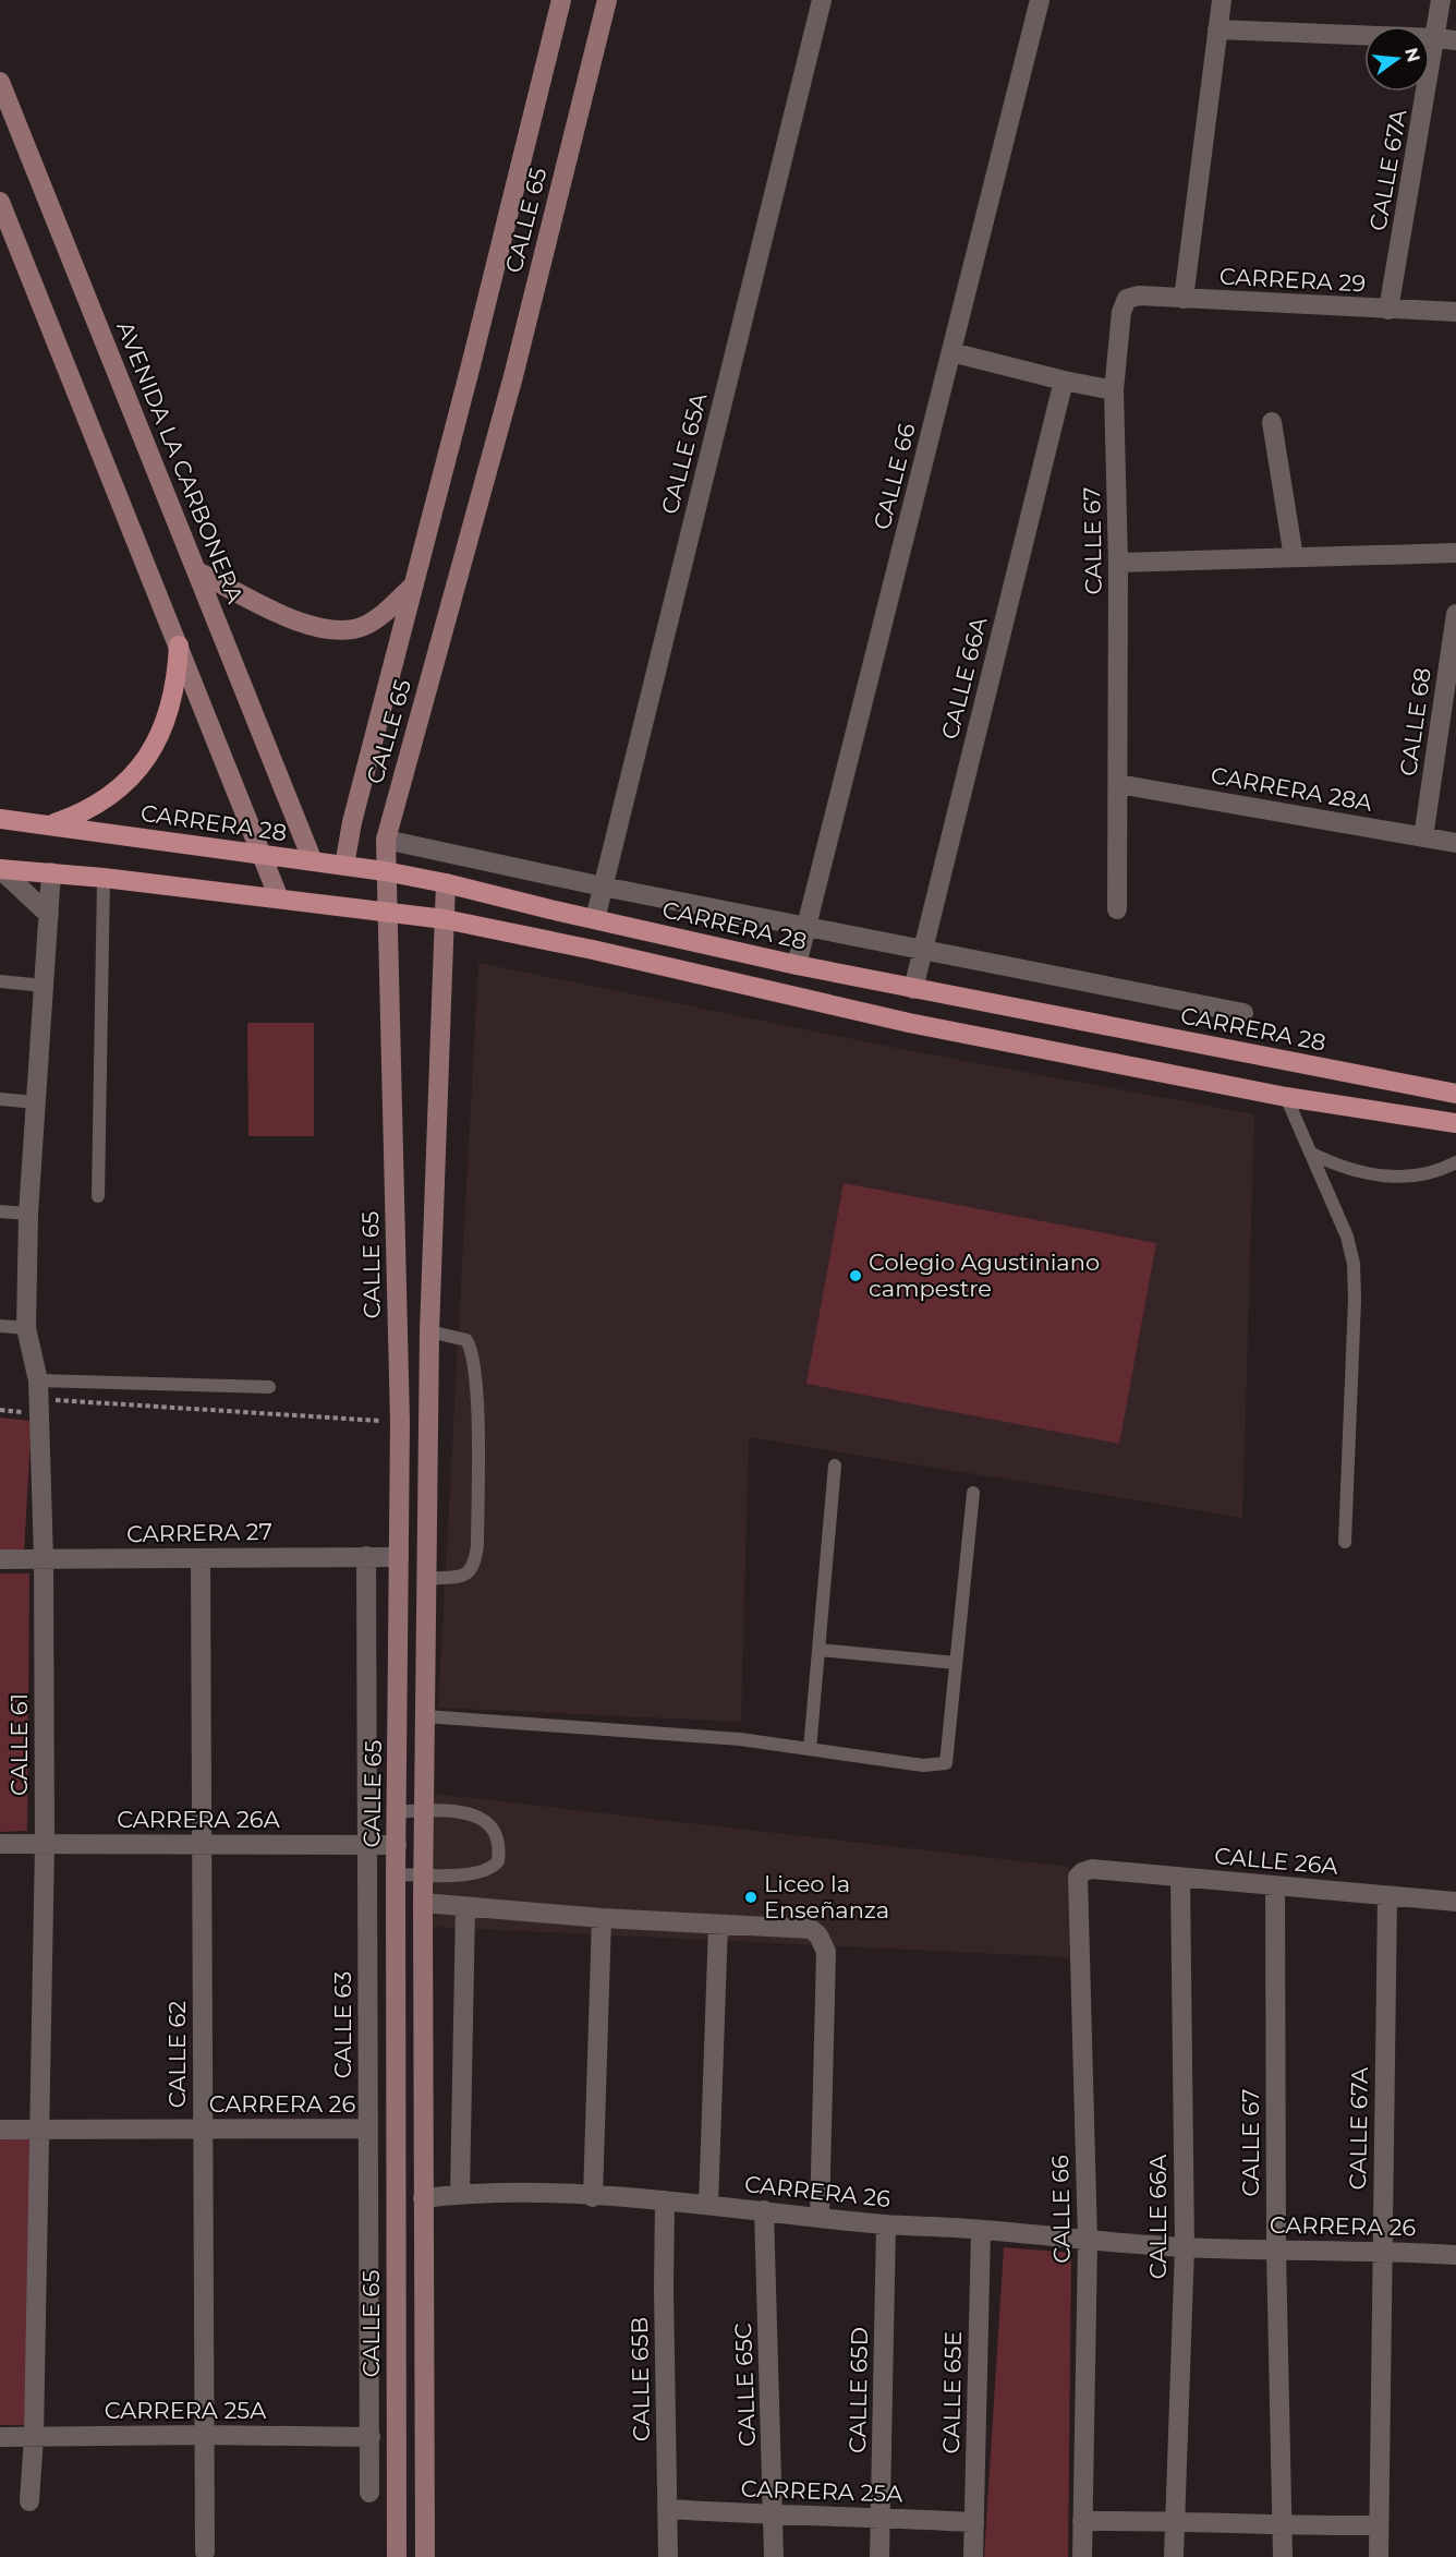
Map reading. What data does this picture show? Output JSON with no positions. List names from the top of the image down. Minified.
{"streets":{"main road":["CARRERA 28"],"street":["CALLE 67A","CALLE 65","CARRERA 29","CALLE 65A","AVENIDA LA CARBONERA","CALLE 66","CALLE 67","CALLE 66A","CALLE 68","CARRERA 28A","CARRERA 27","CALLE 61","CARRERA 26A","CALLE 26A","CALLE 63","CALLE 62","CARRERA 26","CALLE 65B","CALLE 65C","CALLE 65D","CALLE 65E","CARRERA 25A"]},"crossings":[["CALLE 67A","CARRERA 29"],["CALLE 67A","CALLE 26A"],["CALLE 67A","CARRERA 26"],["CALLE 65","CARRERA 28"],["CALLE 65","CARRERA 27"],["CALLE 65","CARRERA 26A"],["CARRERA 29","CALLE 67"],["CALLE 65A","CARRERA 28"],["AVENIDA LA CARBONERA","CARRERA 28"],["CALLE 66","CARRERA 28"],["CALLE 66","CALLE 26A"],["CALLE 66","CARRERA 26"],["CALLE 67","CARRERA 28A"],["CALLE 67","CALLE 26A"],["CALLE 67","CARRERA 26"],["CALLE 66A","CARRERA 28"],["CALLE 66A","CALLE 26A"],["CALLE 66A","CARRERA 26"],["CALLE 68","CARRERA 28A"],["CARRERA 27","CALLE 61"],["CARRERA 27","CALLE 63"],["CARRERA 27","CALLE 62"],["CALLE 61","CARRERA 26A"],["CALLE 61","CARRERA 26"],["CALLE 61","CARRERA 25A"],["CARRERA 26A","CALLE 63"],["CARRERA 26A","CALLE 62"],["CALLE 63","CARRERA 26"],["CALLE 63","CARRERA 25A"],["CALLE 62","CARRERA 26"],["CALLE 62","CARRERA 25A"],["CARRERA 26","CALLE 65B"],["CARRERA 26","CALLE 65C"],["CARRERA 26","CALLE 65D"],["CARRERA 26","CALLE 65E"],["CALLE 65B","CARRERA 25A"],["CALLE 65C","CARRERA 25A"],["CALLE 65D","CARRERA 25A"],["CALLE 65E","CARRERA 25A"]],"places":["Colegio Agustiniano campestre","Liceo la Enseñanza"],"north":"right"}
